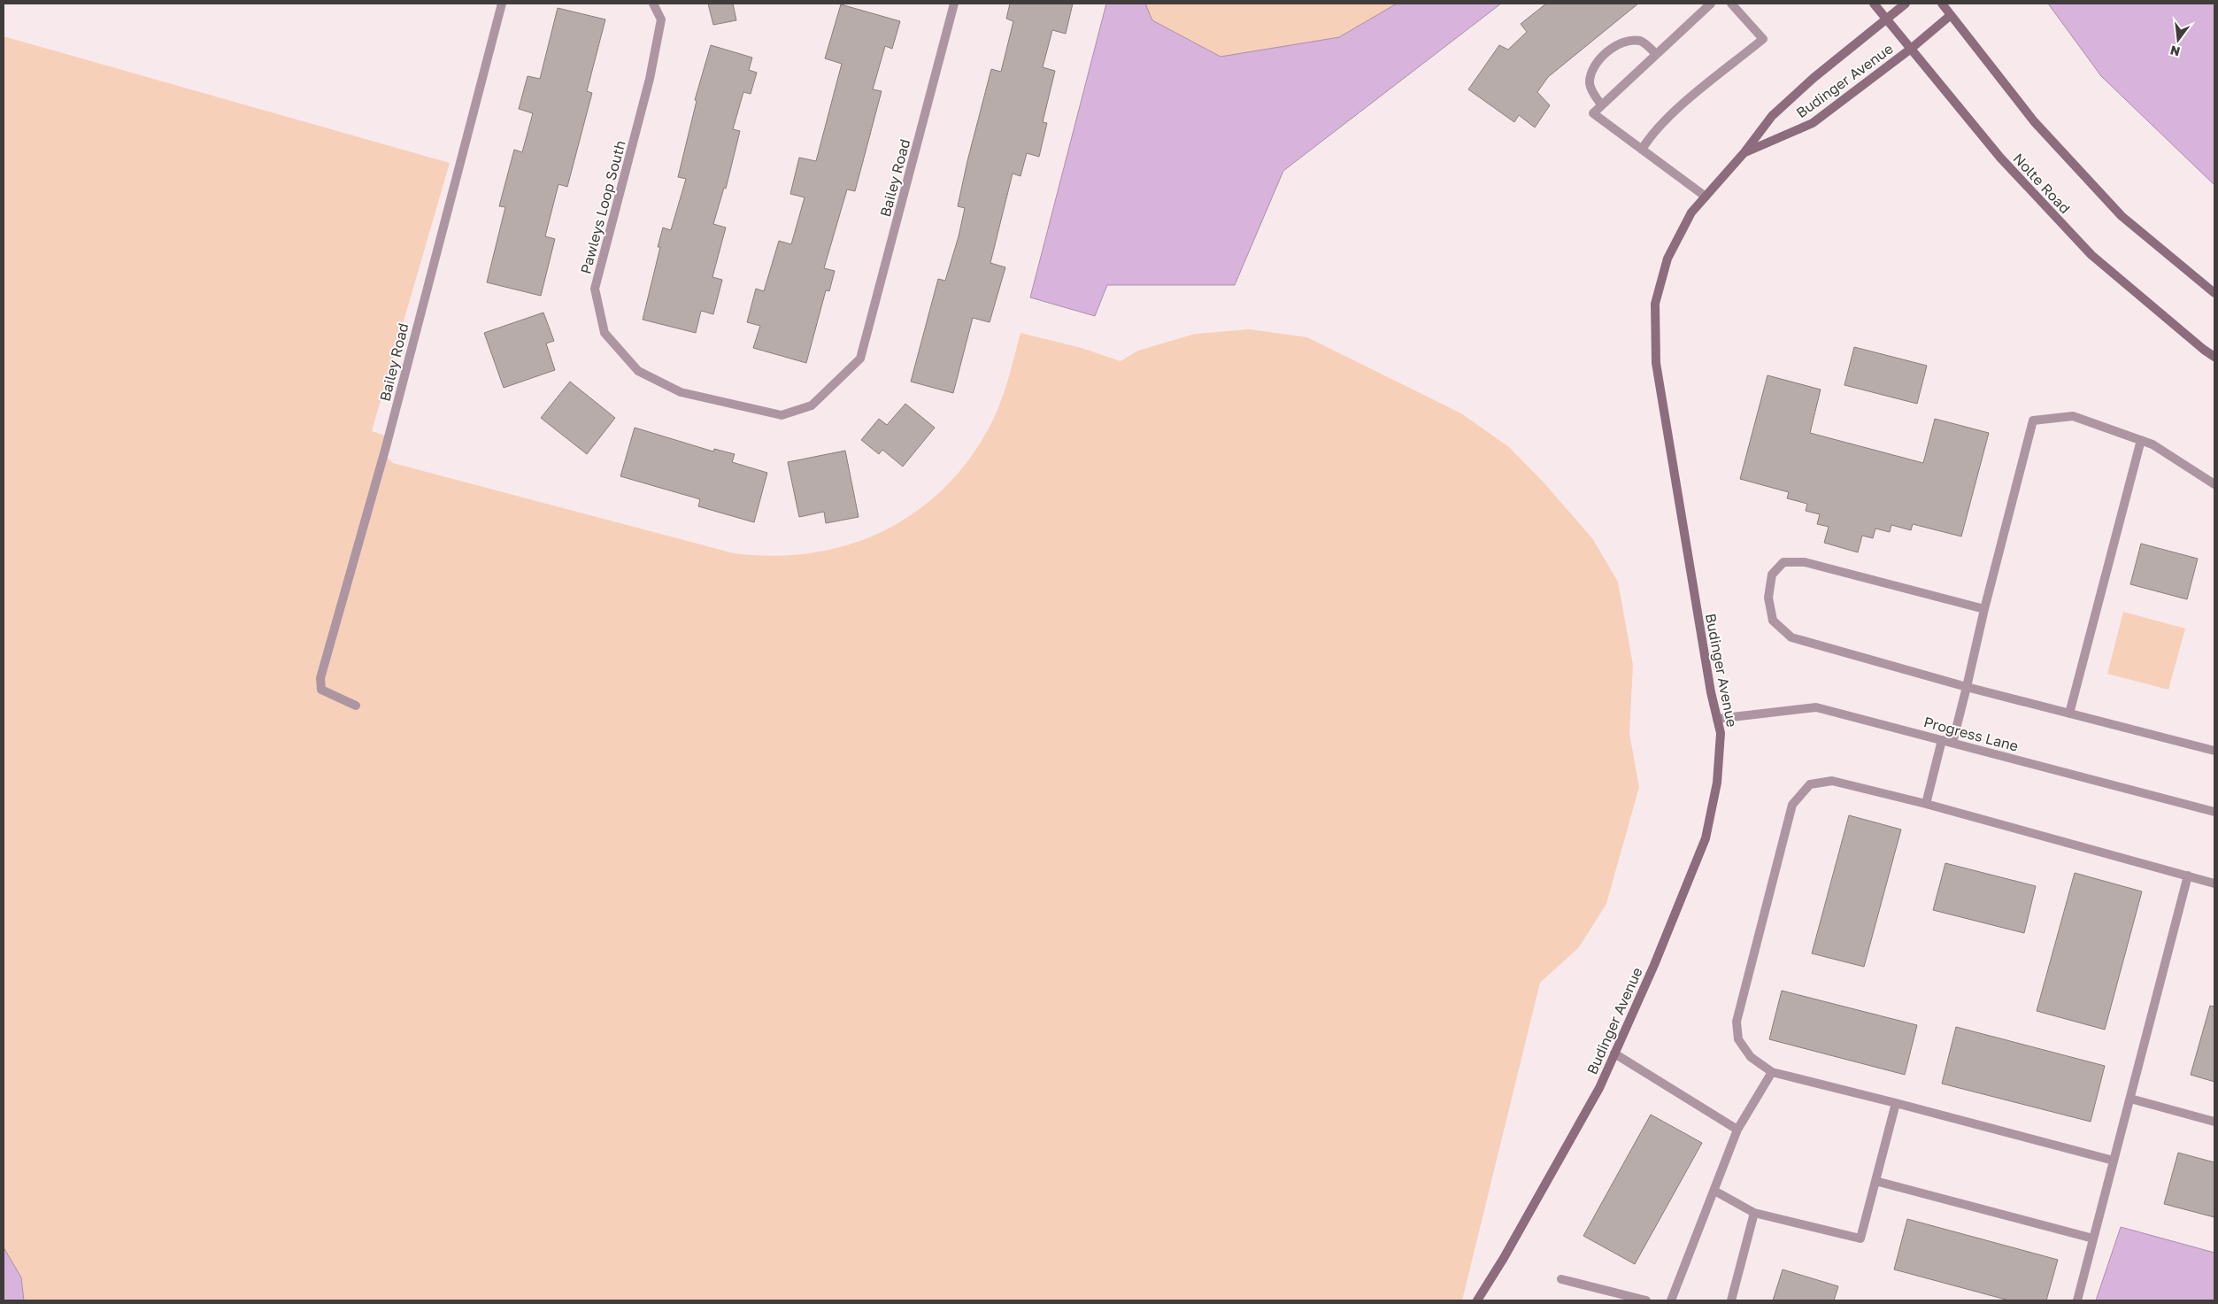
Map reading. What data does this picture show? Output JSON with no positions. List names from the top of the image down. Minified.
{"streets":{"street":["Budinger Avenue","Bailey Road","Nolte Road","Pawleys Loop South","Progress Lane"]},"crossings":[["Budinger Avenue","Nolte Road"],["Budinger Avenue","Progress Lane"],["Bailey Road","Pawleys Loop South"]],"north":"bottom"}
